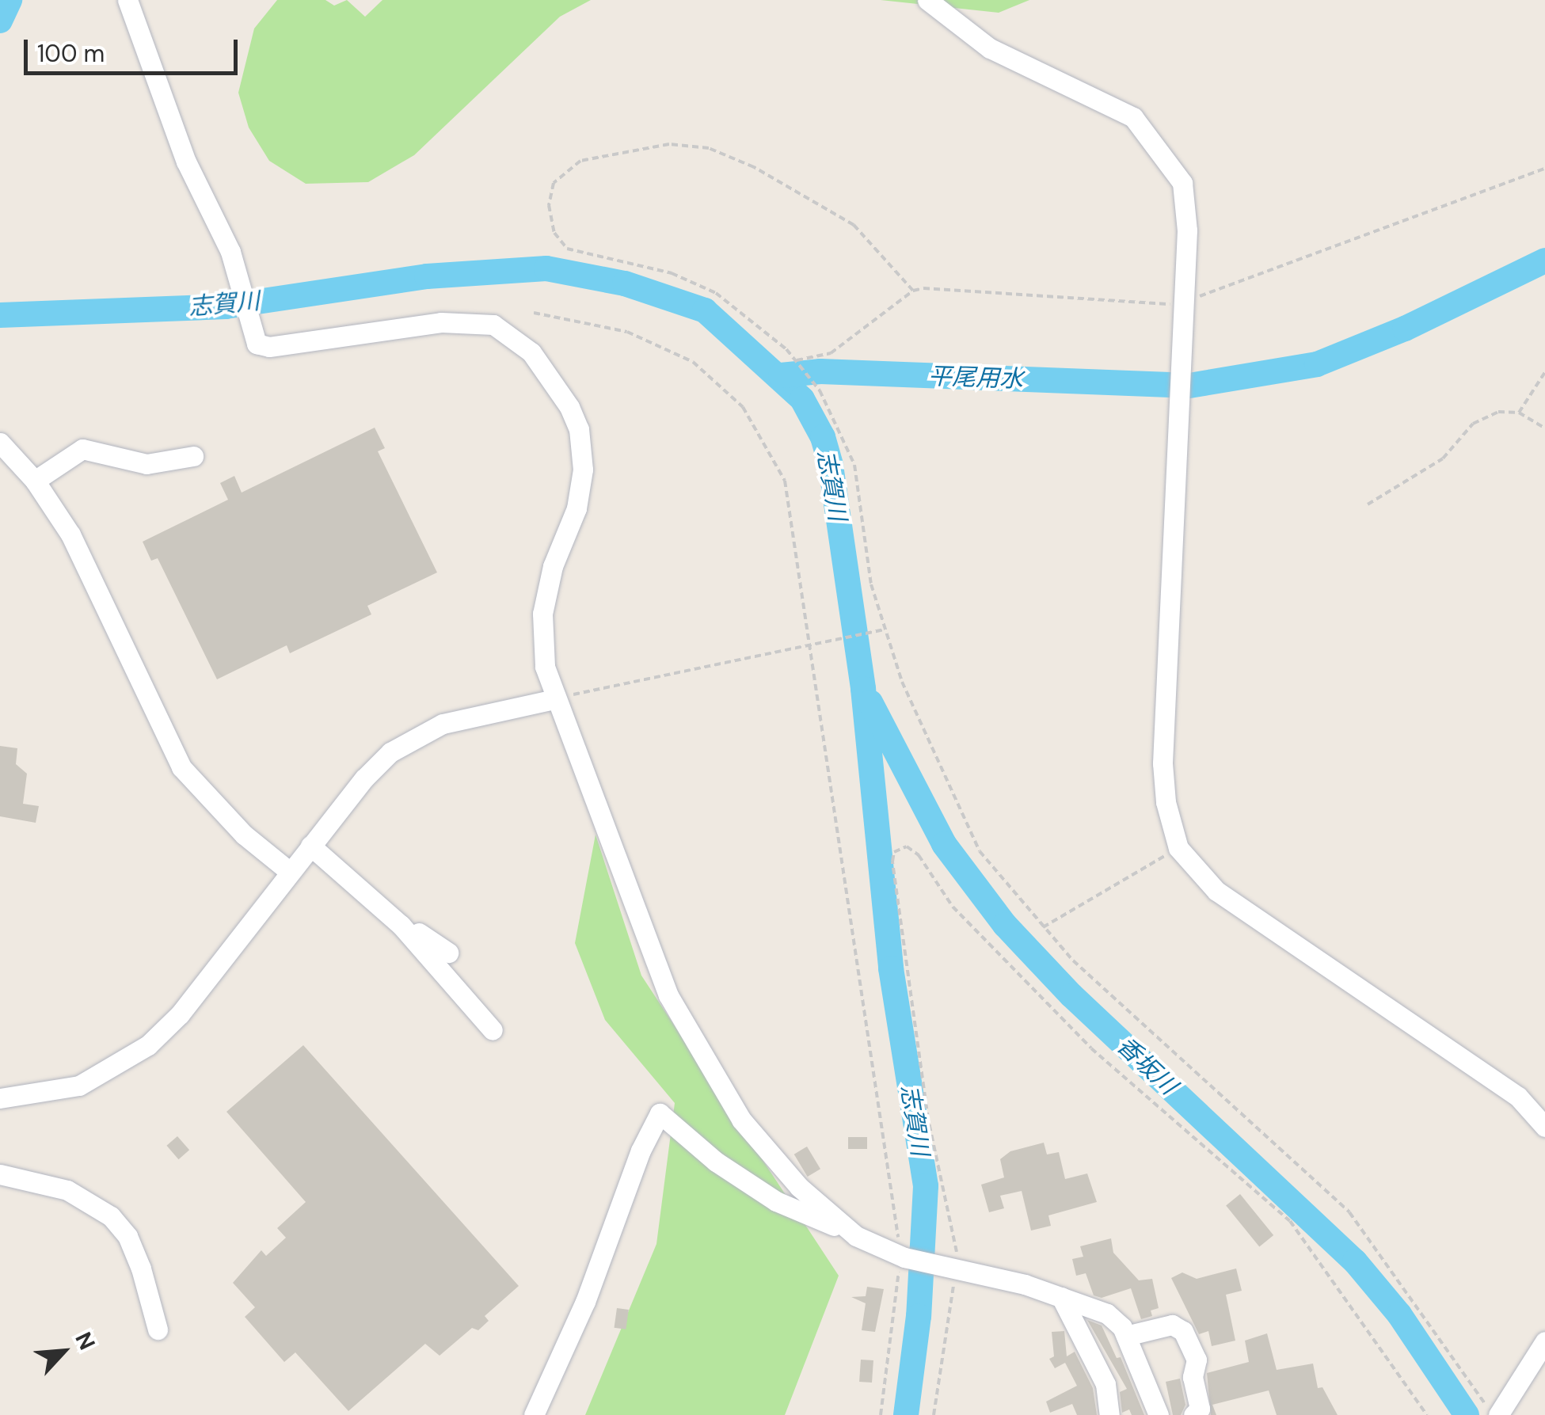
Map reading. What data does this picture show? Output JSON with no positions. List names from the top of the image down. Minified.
{"water":["志賀川","平尾用水","香坂川"],"scale_bar":"100 m","north":"top right"}
